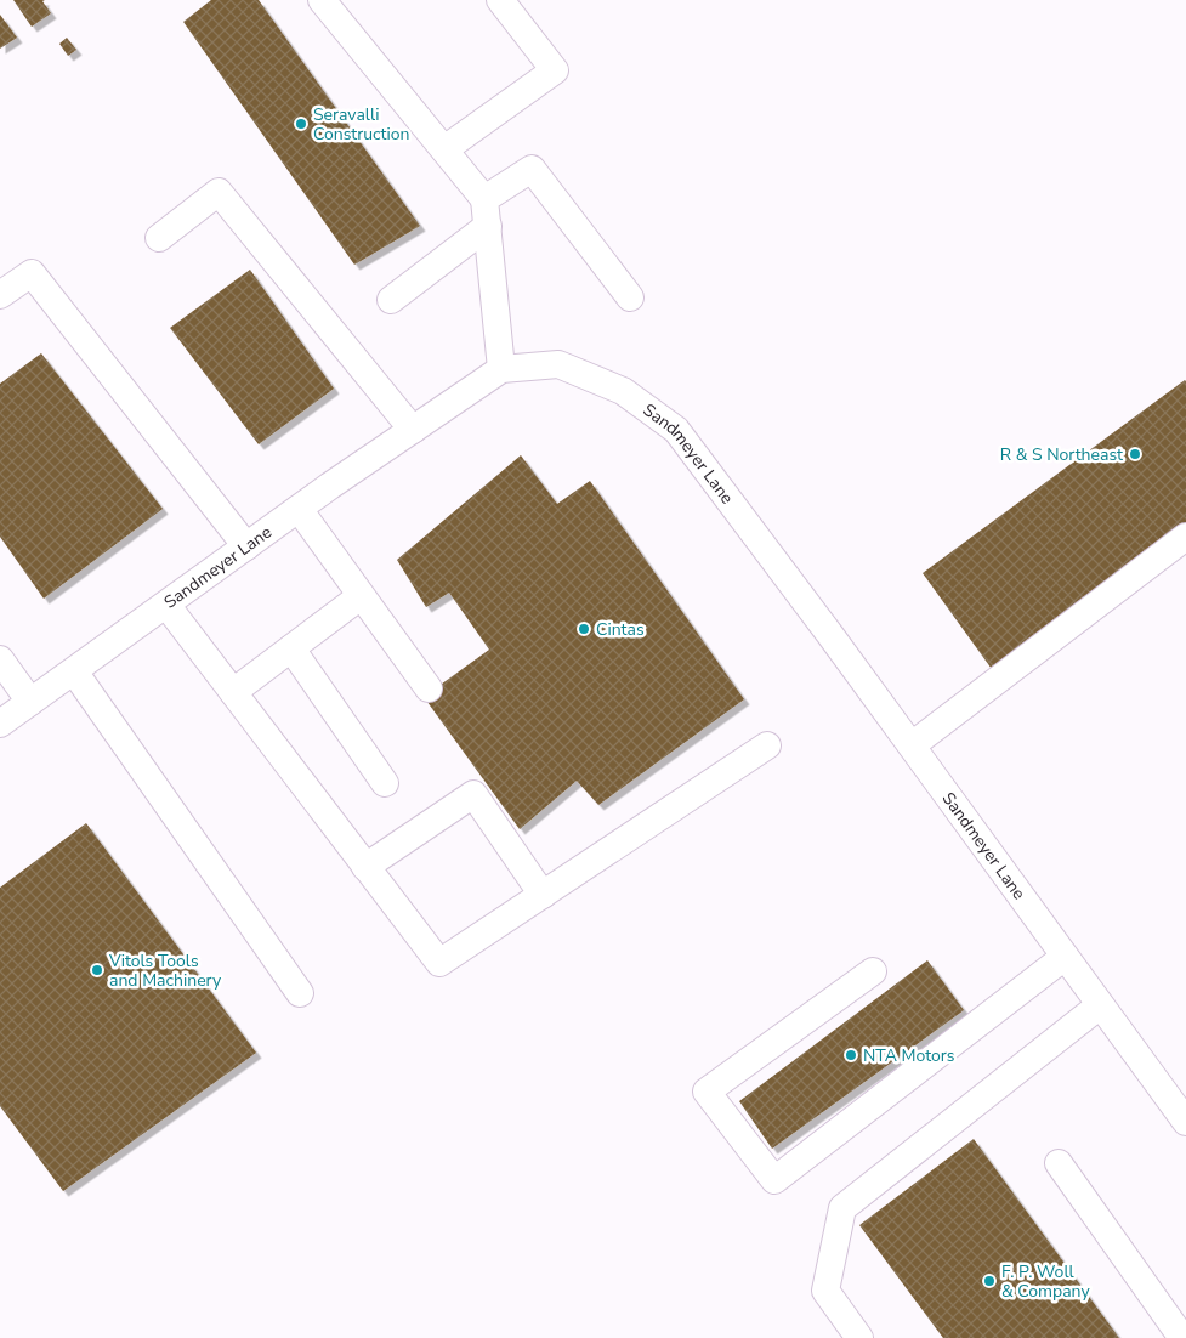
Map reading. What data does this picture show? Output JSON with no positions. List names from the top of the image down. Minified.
{"streets":{"street":["Sandmeyer Lane"]},"places":["Seravalli Construction","R & S Northeast","Cintas","Vitols Tools and Machinery","NTA Motors","F. P. Woll & Company"]}
